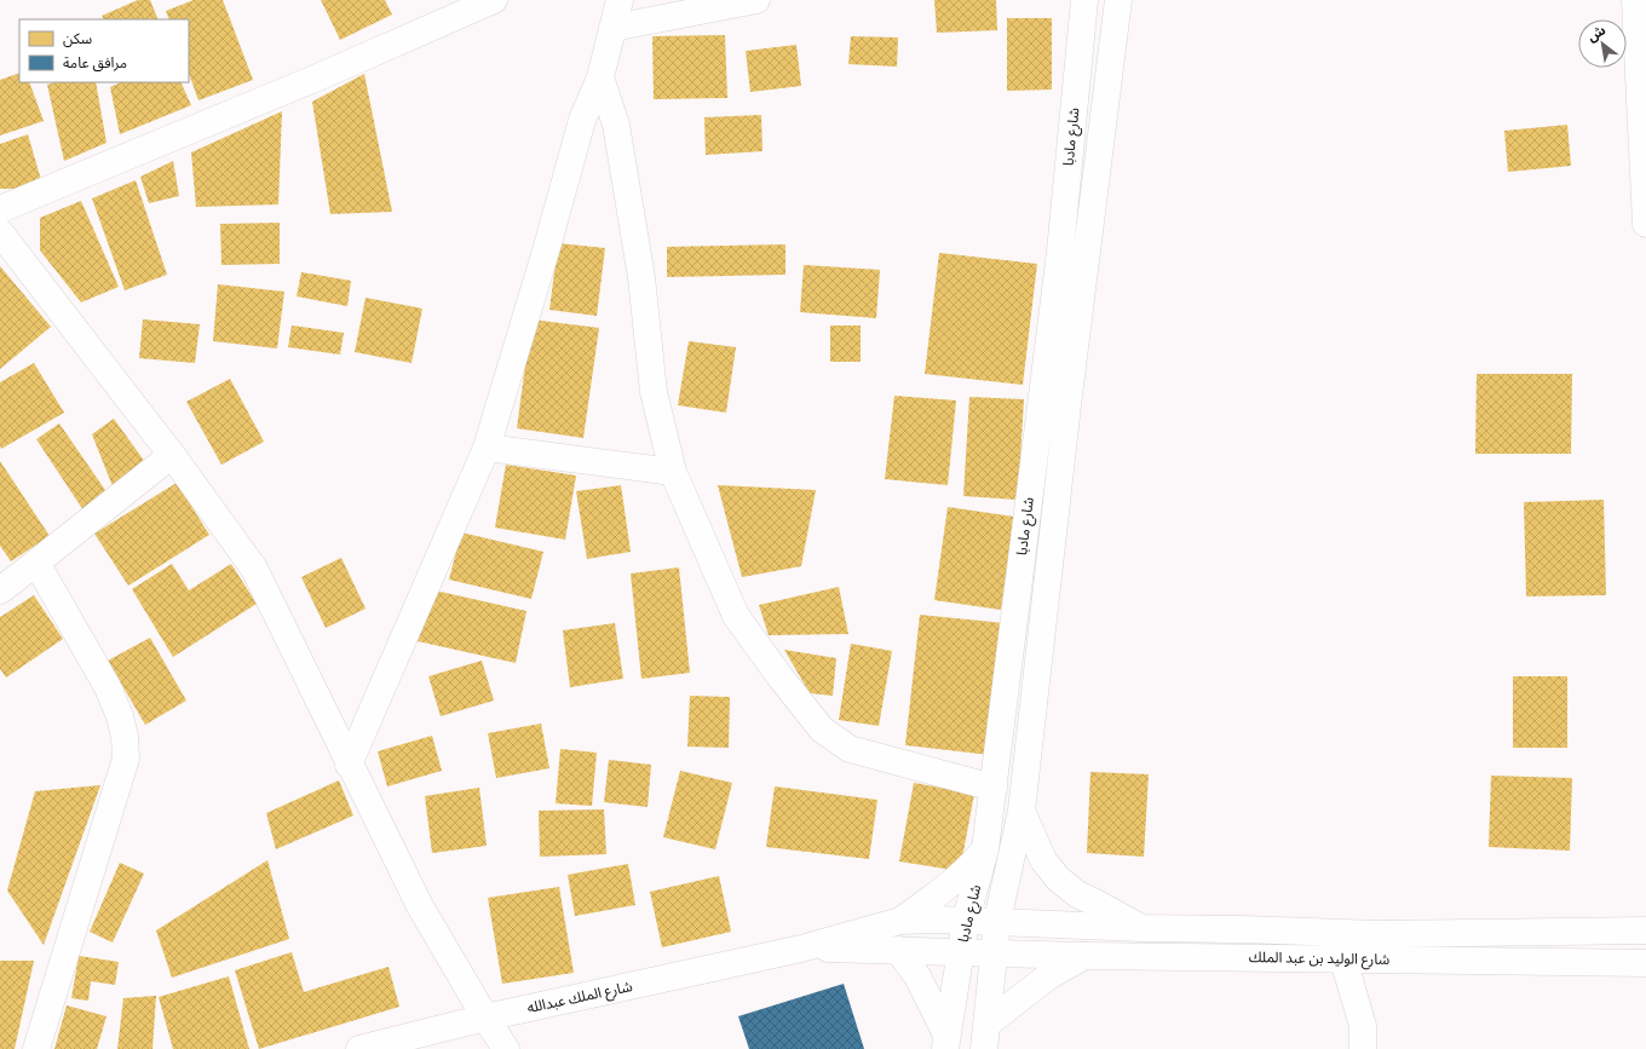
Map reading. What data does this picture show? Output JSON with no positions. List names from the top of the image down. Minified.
{"streets":{"street":["شارع مادبا","شارع الوليد بن عبد الملك","شارع الملك عبدالله"]},"crossings":[["شارع مادبا","شارع الوليد بن عبد الملك"],["شارع مادبا","شارع الملك عبدالله"],["شارع الوليد بن عبد الملك","شارع الملك عبدالله"]],"legend":["سكن","مرافق عامة"],"north":"top left"}
